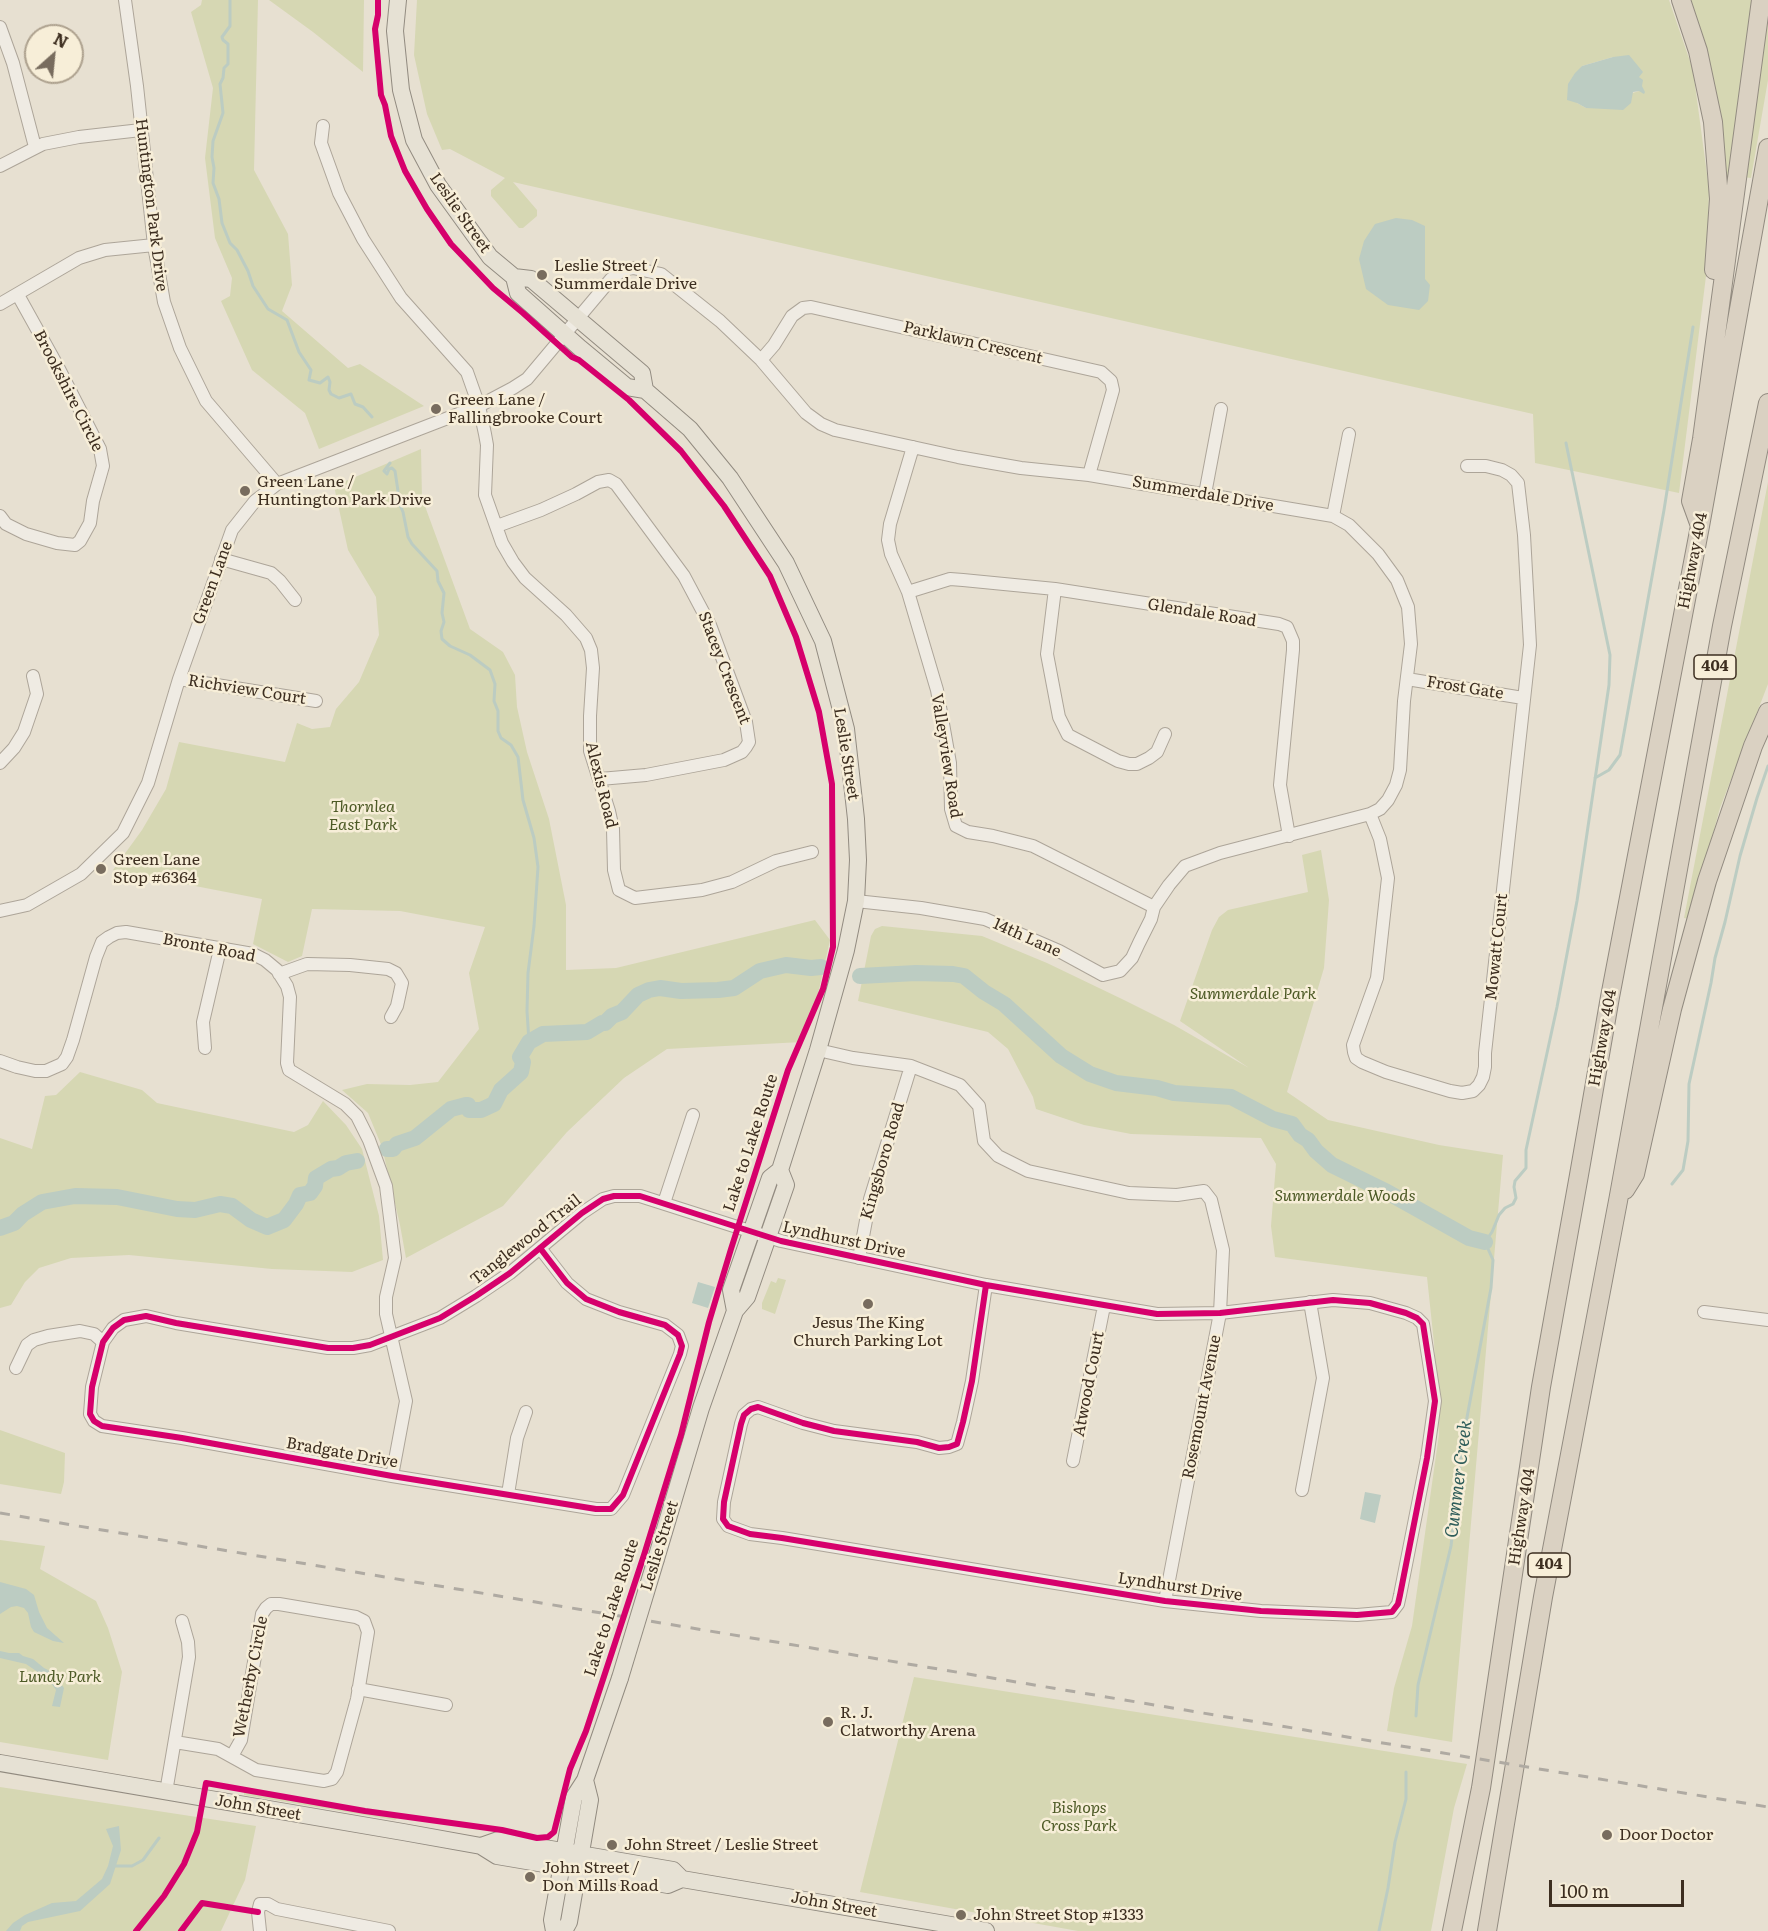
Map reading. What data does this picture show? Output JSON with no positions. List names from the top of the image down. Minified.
{"streets":{"highway":["Highway 404","404"],"main road":["Leslie Street","John Street"],"street":["Huntington Park Drive","Parklawn Crescent","Brookshire Circle","Summerdale Drive","Green Lane","Glendale Road","Stacey Crescent","Frost Gate","Richview Court","Valleyview Road","Alexis Road","14th Lane","Mowatt Court","Bronte Road","Kingsboro Road","Tanglewood Trail","Lyndhurst Drive","Atwood Court","Rosemount Avenue","Bradgate Drive","Wetherby Circle"],"cycle path":["Lake to Lake Route"]},"crossings":[["Huntington Park Drive","Green Lane"],["Leslie Street","Summerdale Drive"],["Leslie Street","Green Lane"],["Leslie Street","14th Lane"],["Leslie Street","Tanglewood Trail"],["Leslie Street","Lyndhurst Drive"],["Leslie Street","Rosemount Avenue"],["Leslie Street","John Street"],["Parklawn Crescent","Summerdale Drive"],["Summerdale Drive","Green Lane"],["Summerdale Drive","Glendale Road"],["Summerdale Drive","Frost Gate"],["Summerdale Drive","Valleyview Road"],["Summerdale Drive","14th Lane"],["Summerdale Drive","Mowatt Court"],["Green Lane","Richview Court"],["Green Lane","Alexis Road"],["Glendale Road","Valleyview Road"],["Stacey Crescent","Alexis Road"],["Frost Gate","Mowatt Court"],["Valleyview Road","14th Lane"],["Bronte Road","Tanglewood Trail"],["Bronte Road","Bradgate Drive"],["Kingsboro Road","Lyndhurst Drive"],["Kingsboro Road","Rosemount Avenue"],["Tanglewood Trail","Lyndhurst Drive"],["Tanglewood Trail","Bradgate Drive"],["Lyndhurst Drive","Atwood Court"],["Lyndhurst Drive","Rosemount Avenue"]],"water":["Cummer Creek"],"parks":["Thornlea East Park","Summerdale Park","Summerdale Woods","Lundy Park","Bishops Cross Park"],"places":["Leslie Street / Summerdale Drive","Green Lane / Fallingbrooke Court","Green Lane / Huntington Park Drive","Green Lane Stop #6364","Jesus The King Church Parking Lot","R. J. Clatworthy Arena","Door Doctor","John Street / Leslie Street","John Street / Don Mills Road","John Street Stop #1333"],"scale_bar":"100 m","north":"top right"}
